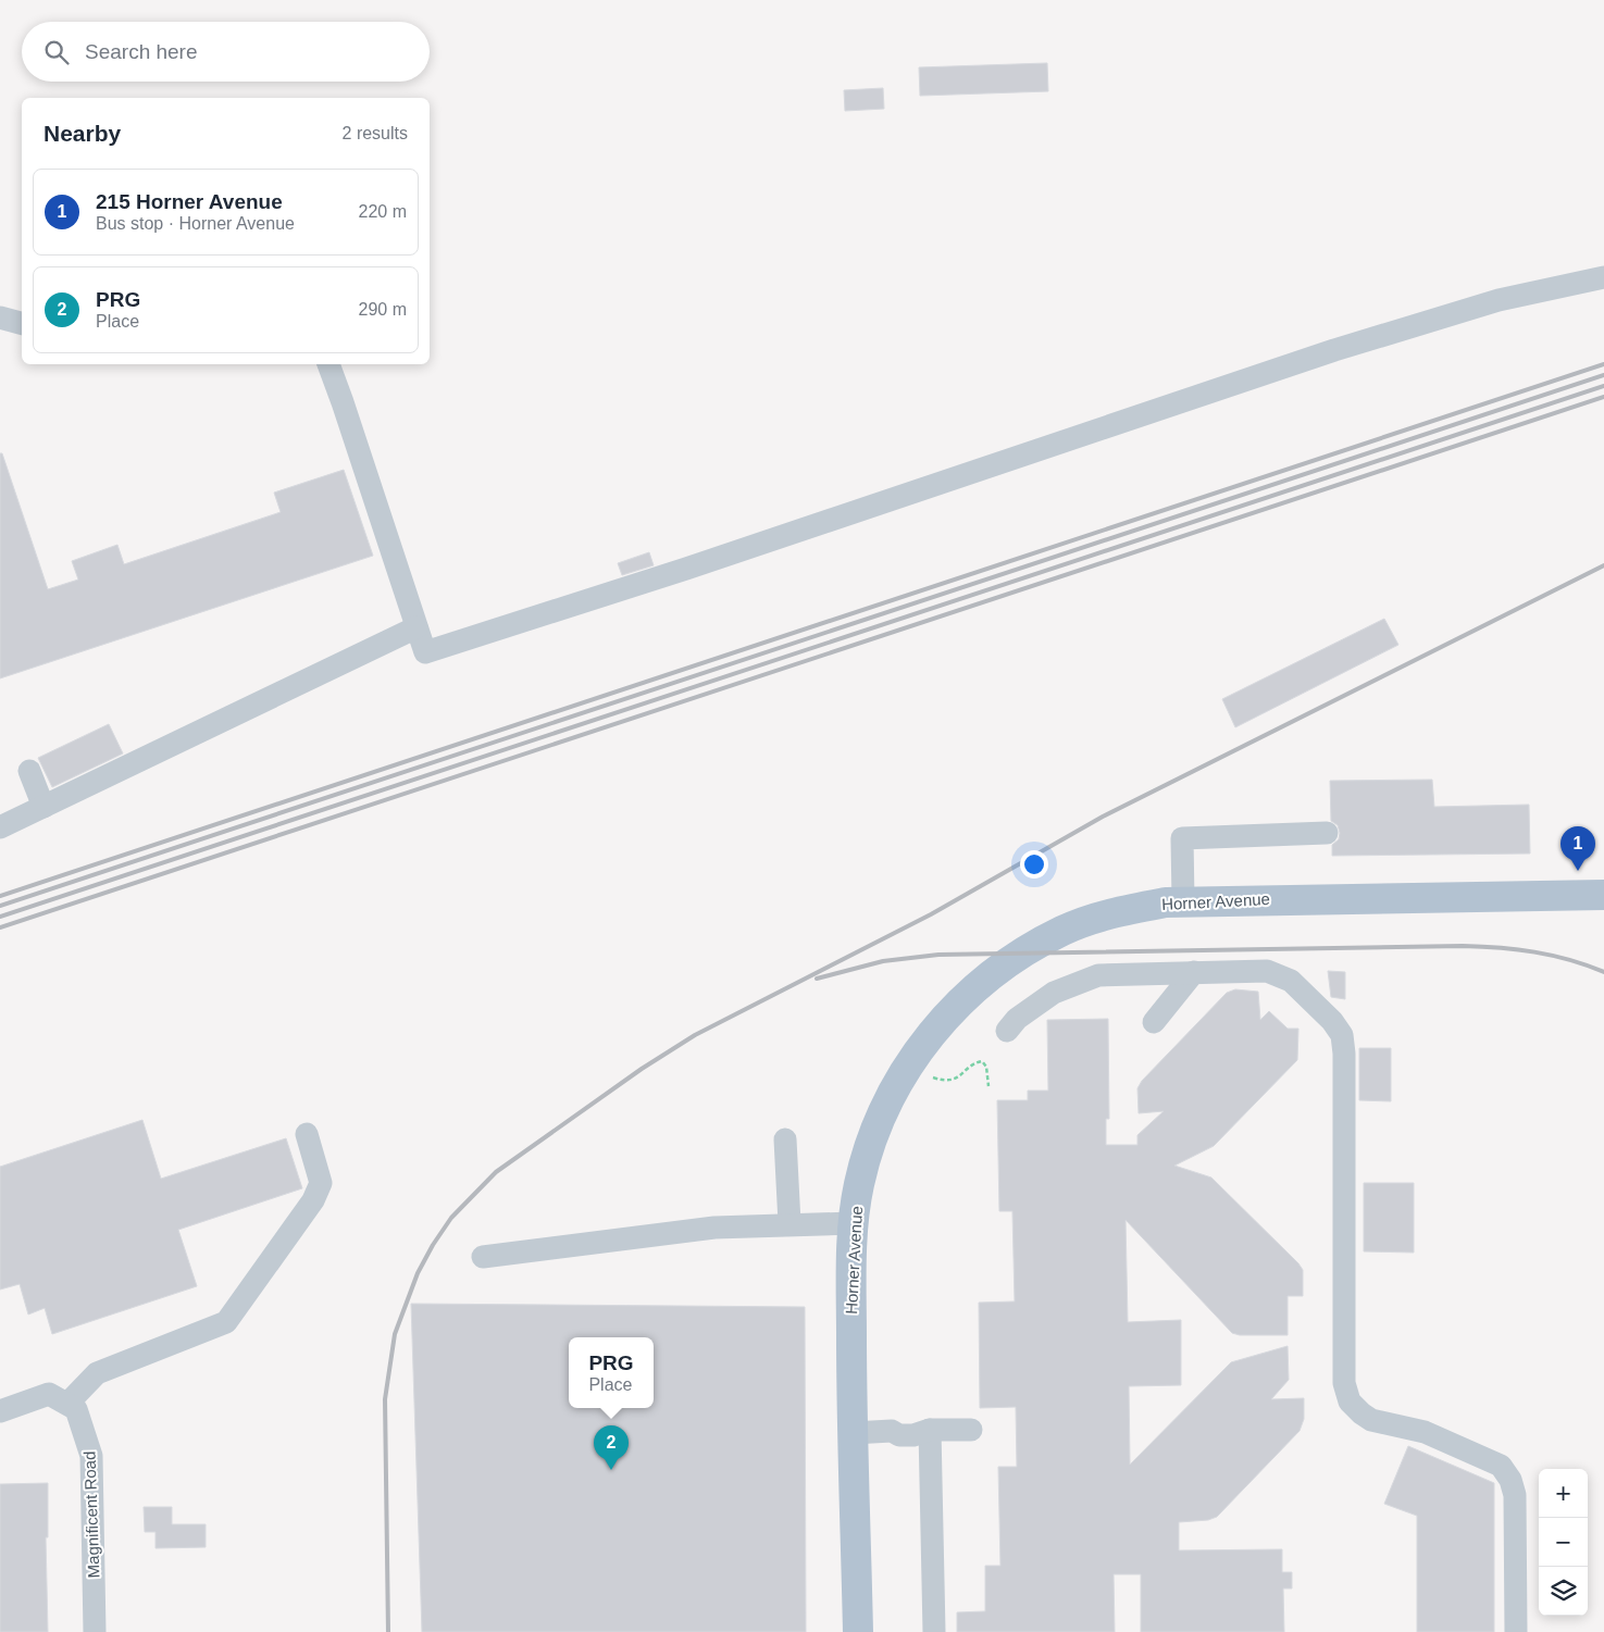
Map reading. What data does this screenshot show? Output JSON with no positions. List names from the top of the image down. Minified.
{"streets":{"main road":["Horner Avenue"],"street":["Magnificent Road"]},"page":{"search":"Search here","heading":["Nearby","2 results"],"list":[{"mark":"1","name":"215 Horner Avenue","note":"Bus stop · Horner Avenue","value":"220 m"},{"mark":"2","name":"PRG","note":"Place","value":"290 m"}],"pins":["1","2"],"popup":["PRG","Place"],"map_buttons":["+","−"]}}
